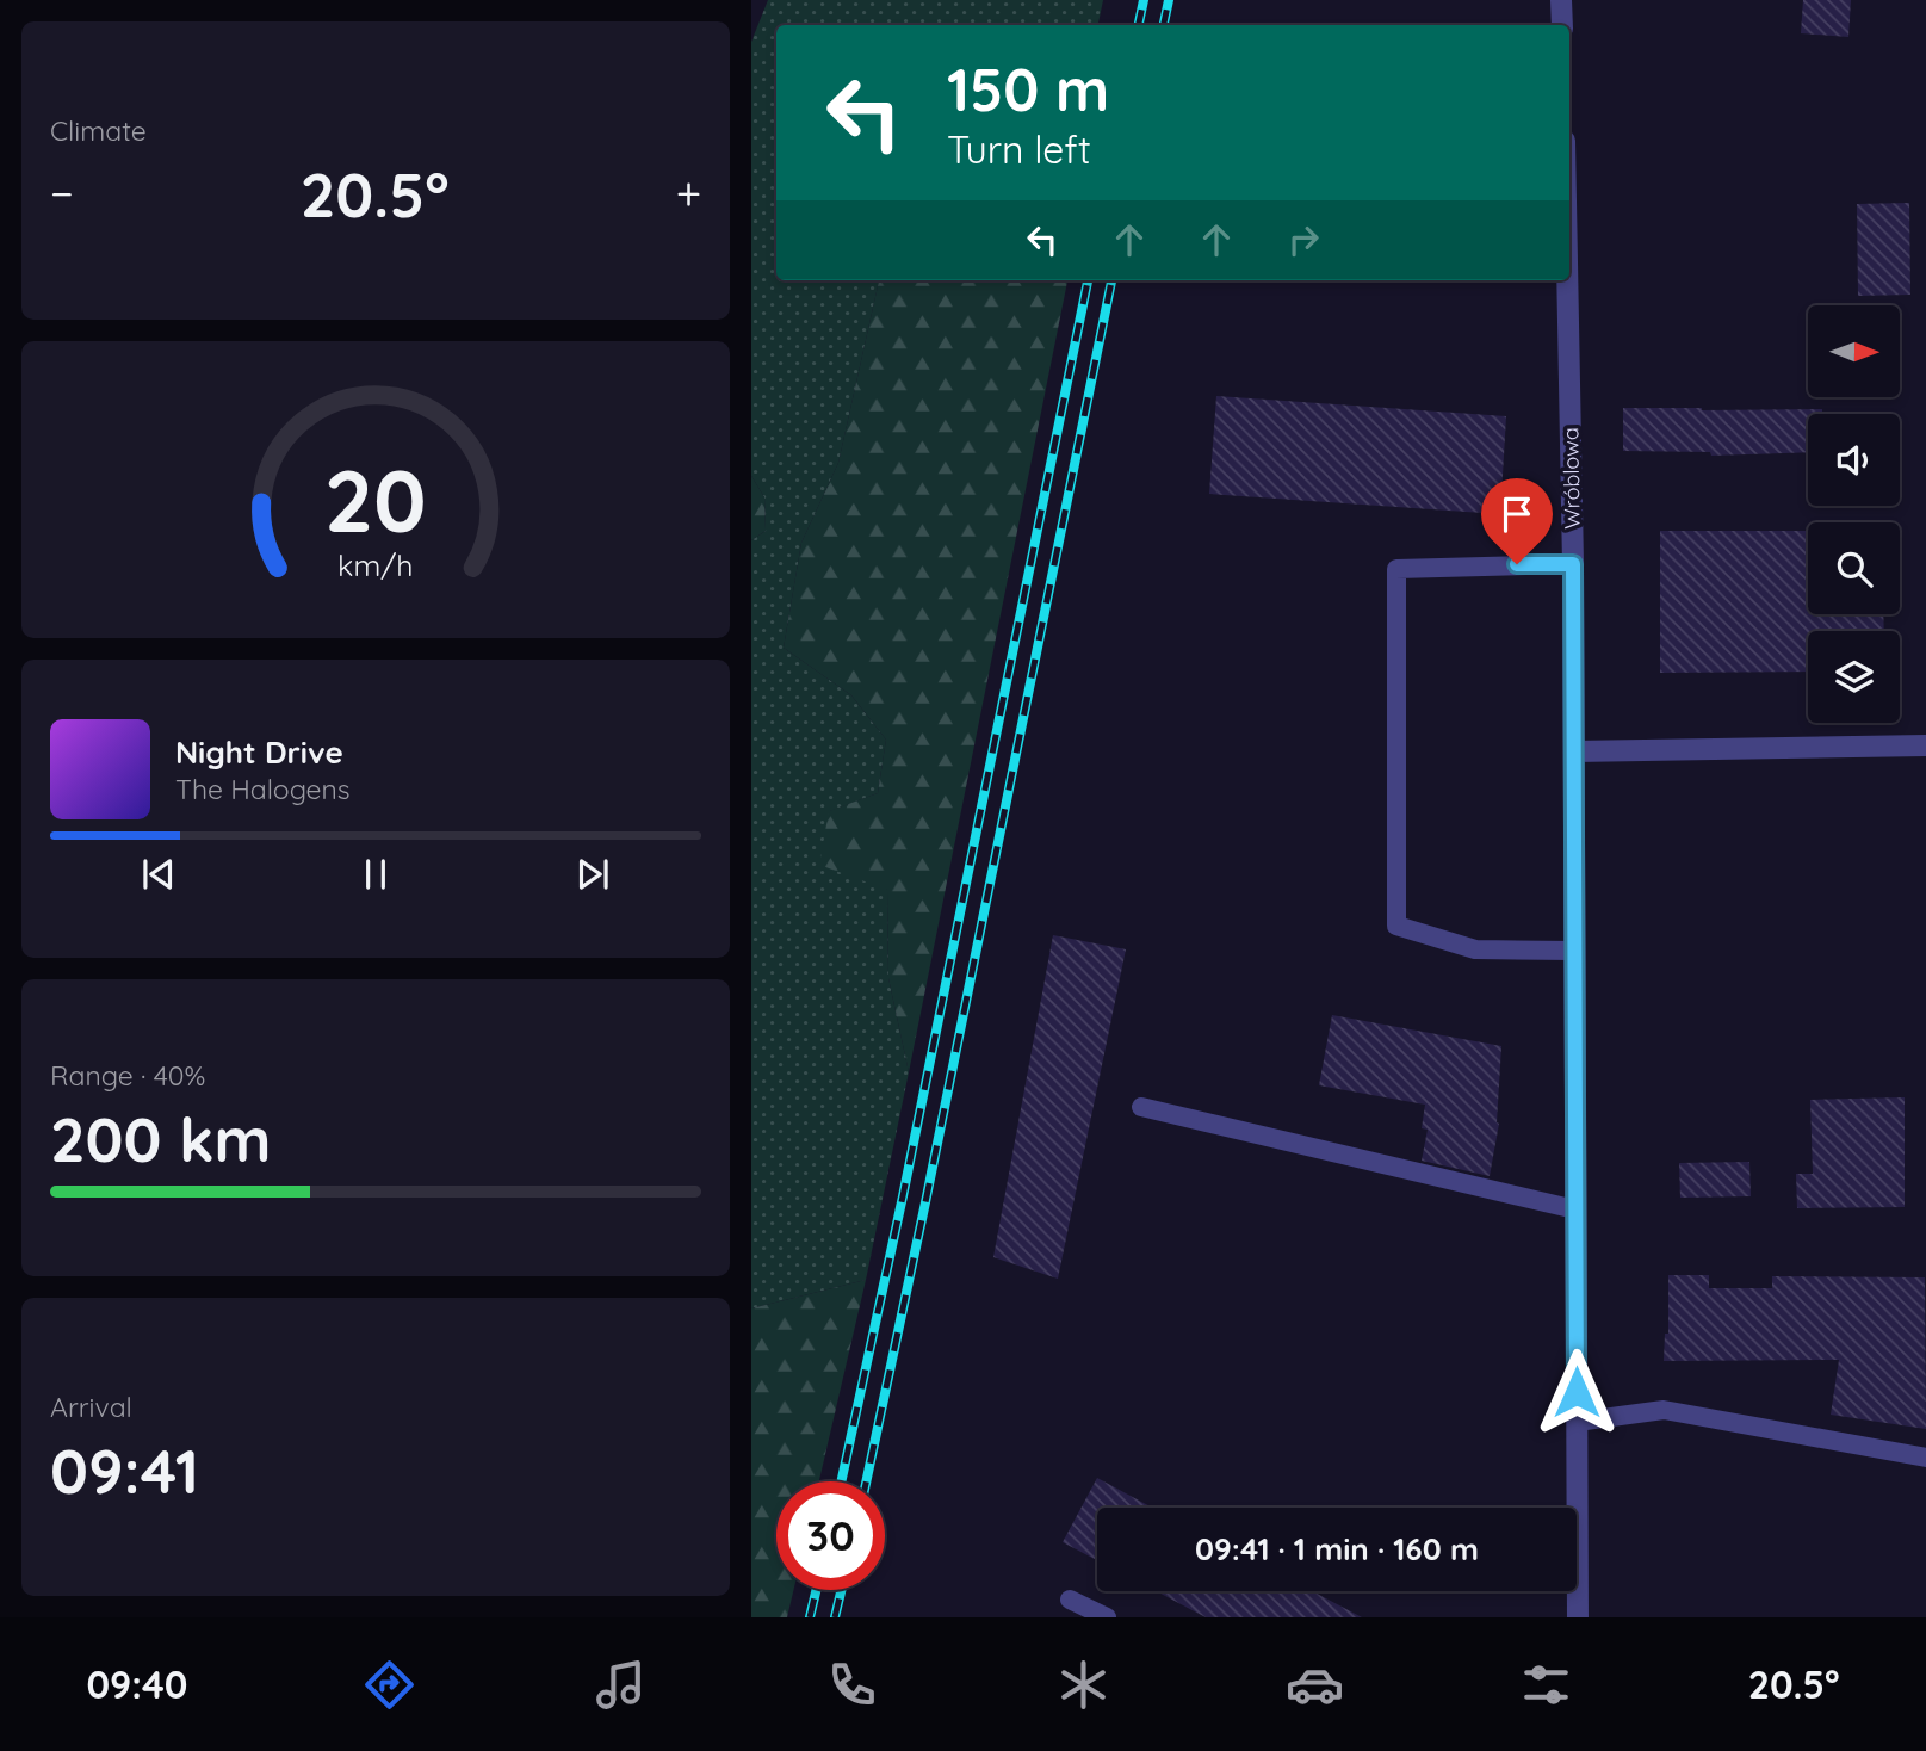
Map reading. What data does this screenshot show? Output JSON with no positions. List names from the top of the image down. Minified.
{"streets":{"street":["Wróblowa"]},"north":"right","page":{"tile":["Climate",["Range · 40%","200 km"],["Arrival","09:41"]],"turn":["150 m","Turn left"],"heat":["−","20.5°","+"],"song":["Night Drive","The Halogens"],"limit":"30","trip":"09:41 · 1 min · 160 m","tabs":["09:40","20.5°"],"gauge":["20","km/h"]}}
